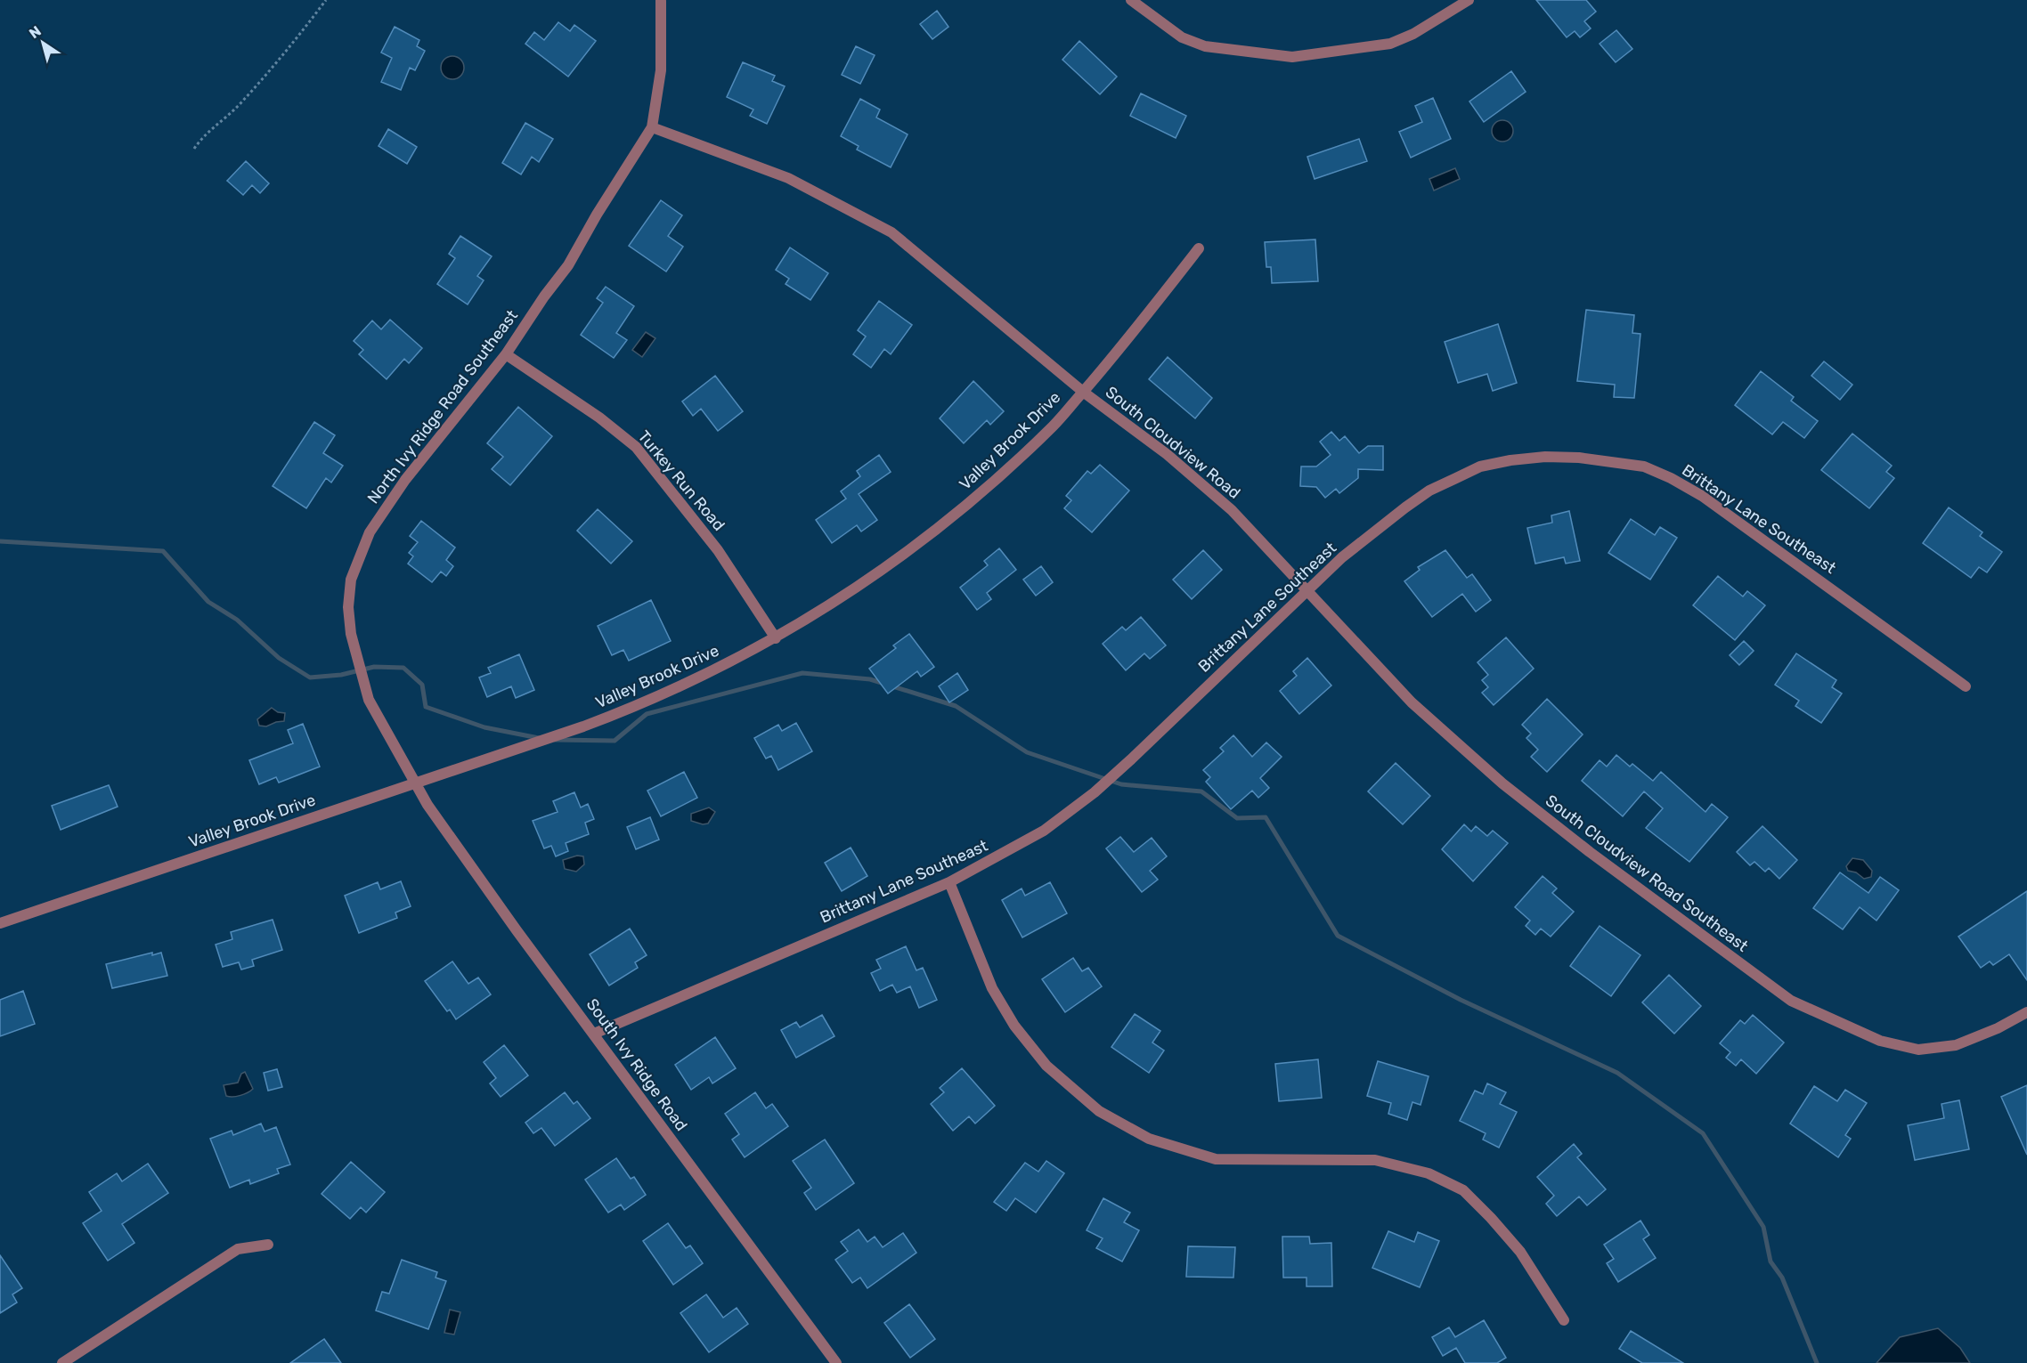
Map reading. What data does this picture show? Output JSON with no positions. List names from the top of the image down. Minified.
{"streets":{"street":["North Ivy Ridge Road Southeast","Valley Brook Drive","South Cloudview Road","Turkey Run Road","Brittany Lane Southeast","South Cloudview Road Southeast","South Ivy Ridge Road"]},"crossings":[["North Ivy Ridge Road Southeast","Valley Brook Drive"],["North Ivy Ridge Road Southeast","South Cloudview Road"],["North Ivy Ridge Road Southeast","Turkey Run Road"],["North Ivy Ridge Road Southeast","South Ivy Ridge Road"],["Valley Brook Drive","South Cloudview Road"],["Valley Brook Drive","Turkey Run Road"],["Valley Brook Drive","South Ivy Ridge Road"],["South Cloudview Road","Brittany Lane Southeast"],["South Cloudview Road","South Cloudview Road Southeast"],["Brittany Lane Southeast","South Cloudview Road Southeast"],["Brittany Lane Southeast","South Ivy Ridge Road"]],"north":"top left"}
